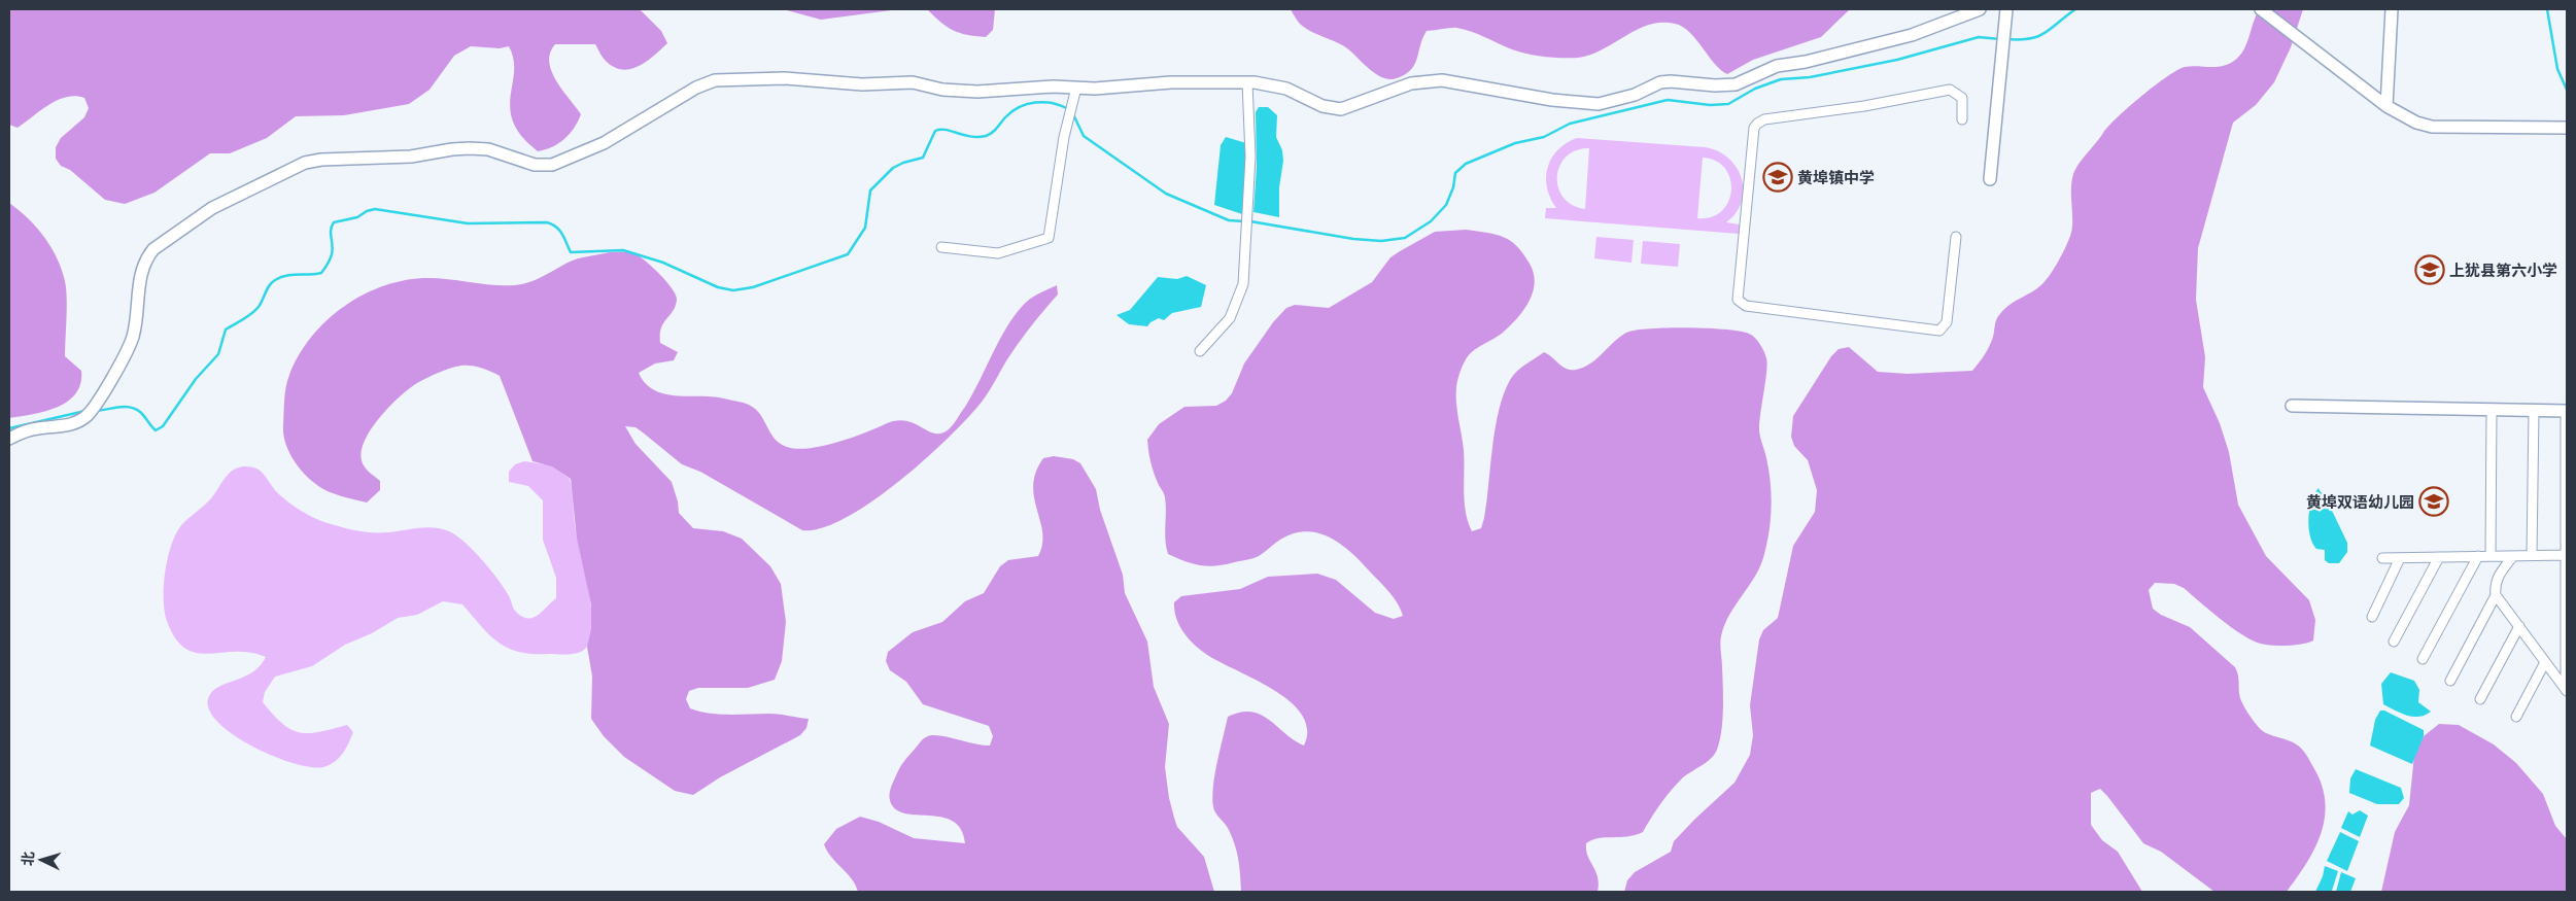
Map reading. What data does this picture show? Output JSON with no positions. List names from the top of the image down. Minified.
{"places":{"school or university":["黄埠镇中学","上犹县第六小学","黄埠双语幼儿园"]},"north":"left"}
